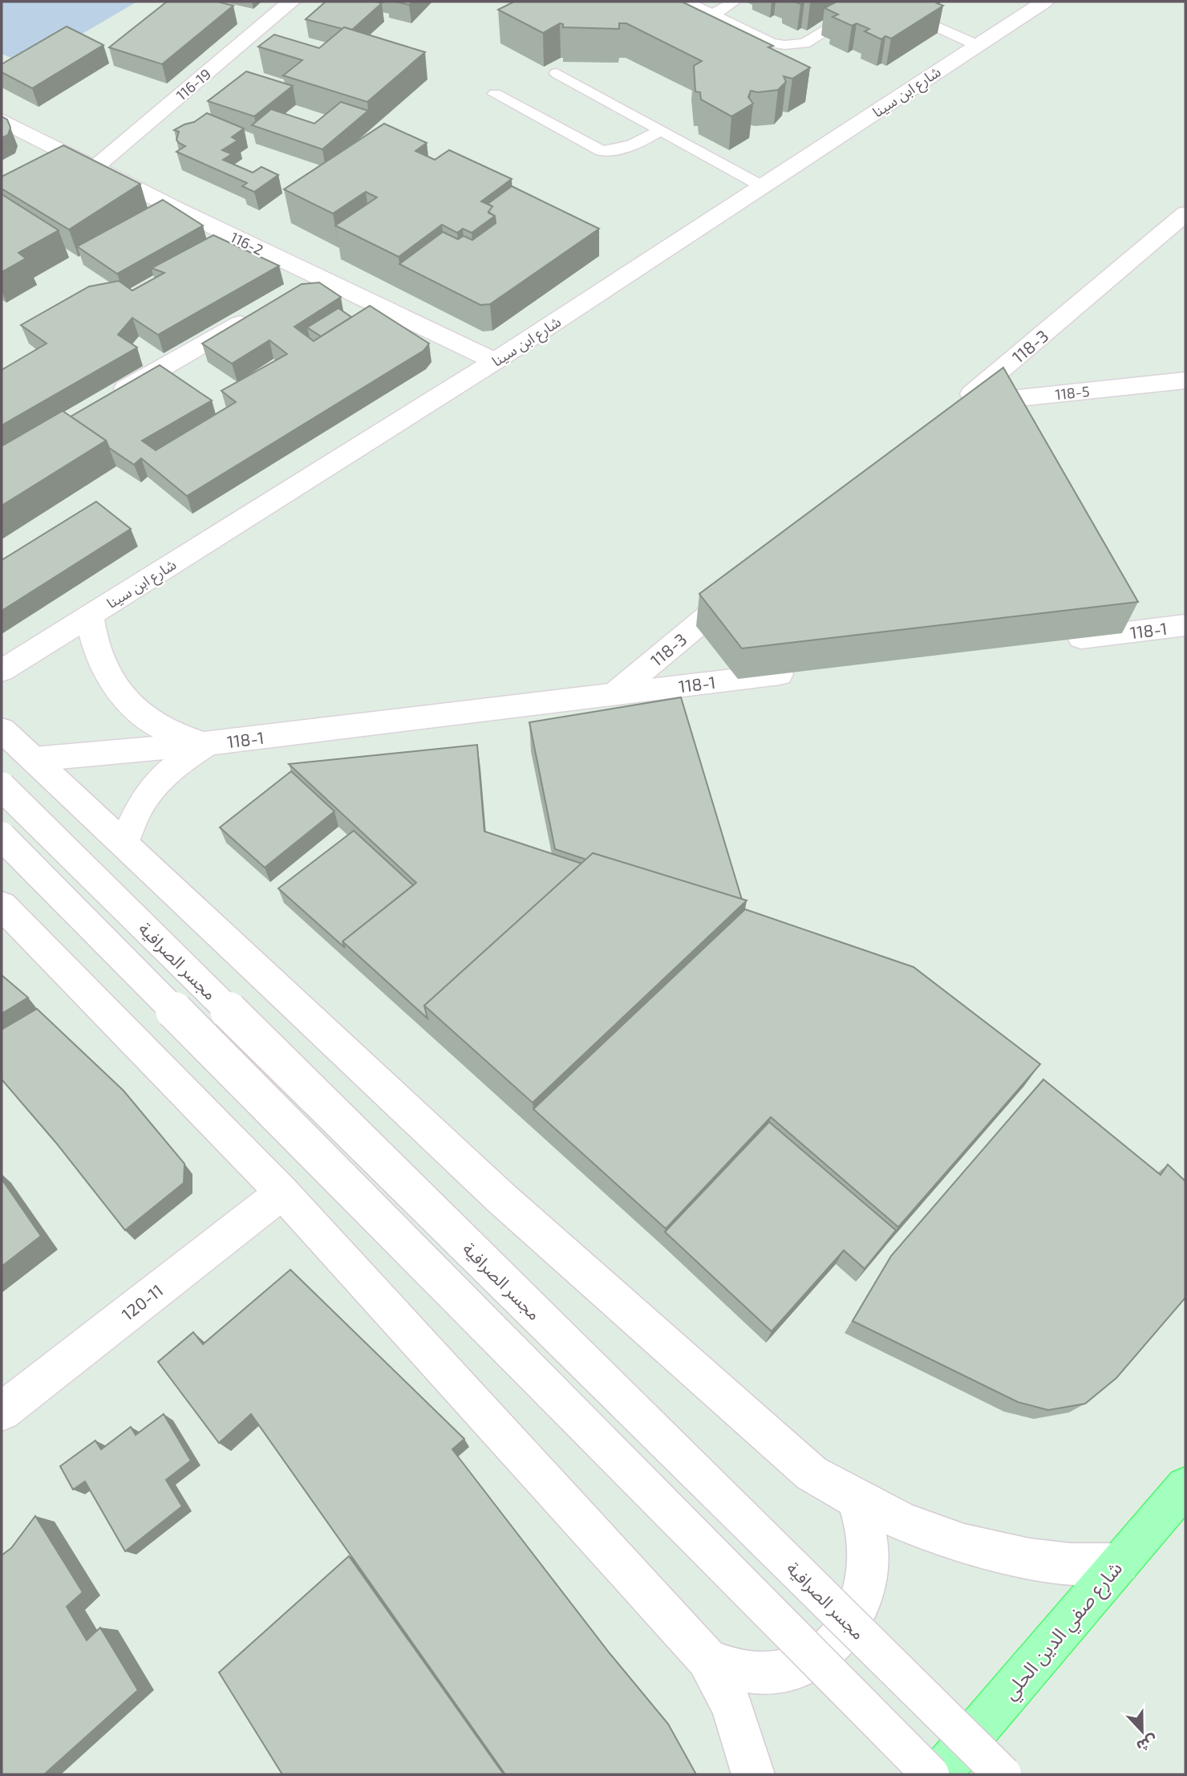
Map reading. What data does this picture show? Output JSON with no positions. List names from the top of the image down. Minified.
{"streets":{"main road":["شارع صفي الدين الحلي"],"street":["116-19","شارع ابن سينا","116-2","118-3","118-5","118-1","مجسر الصرافية","120-11"]},"crossings":[["116-19","116-2"],["شارع ابن سينا","116-2"],["شارع ابن سينا","118-1"],["118-3","118-5"],["118-3","118-1"]],"north":"bottom"}
